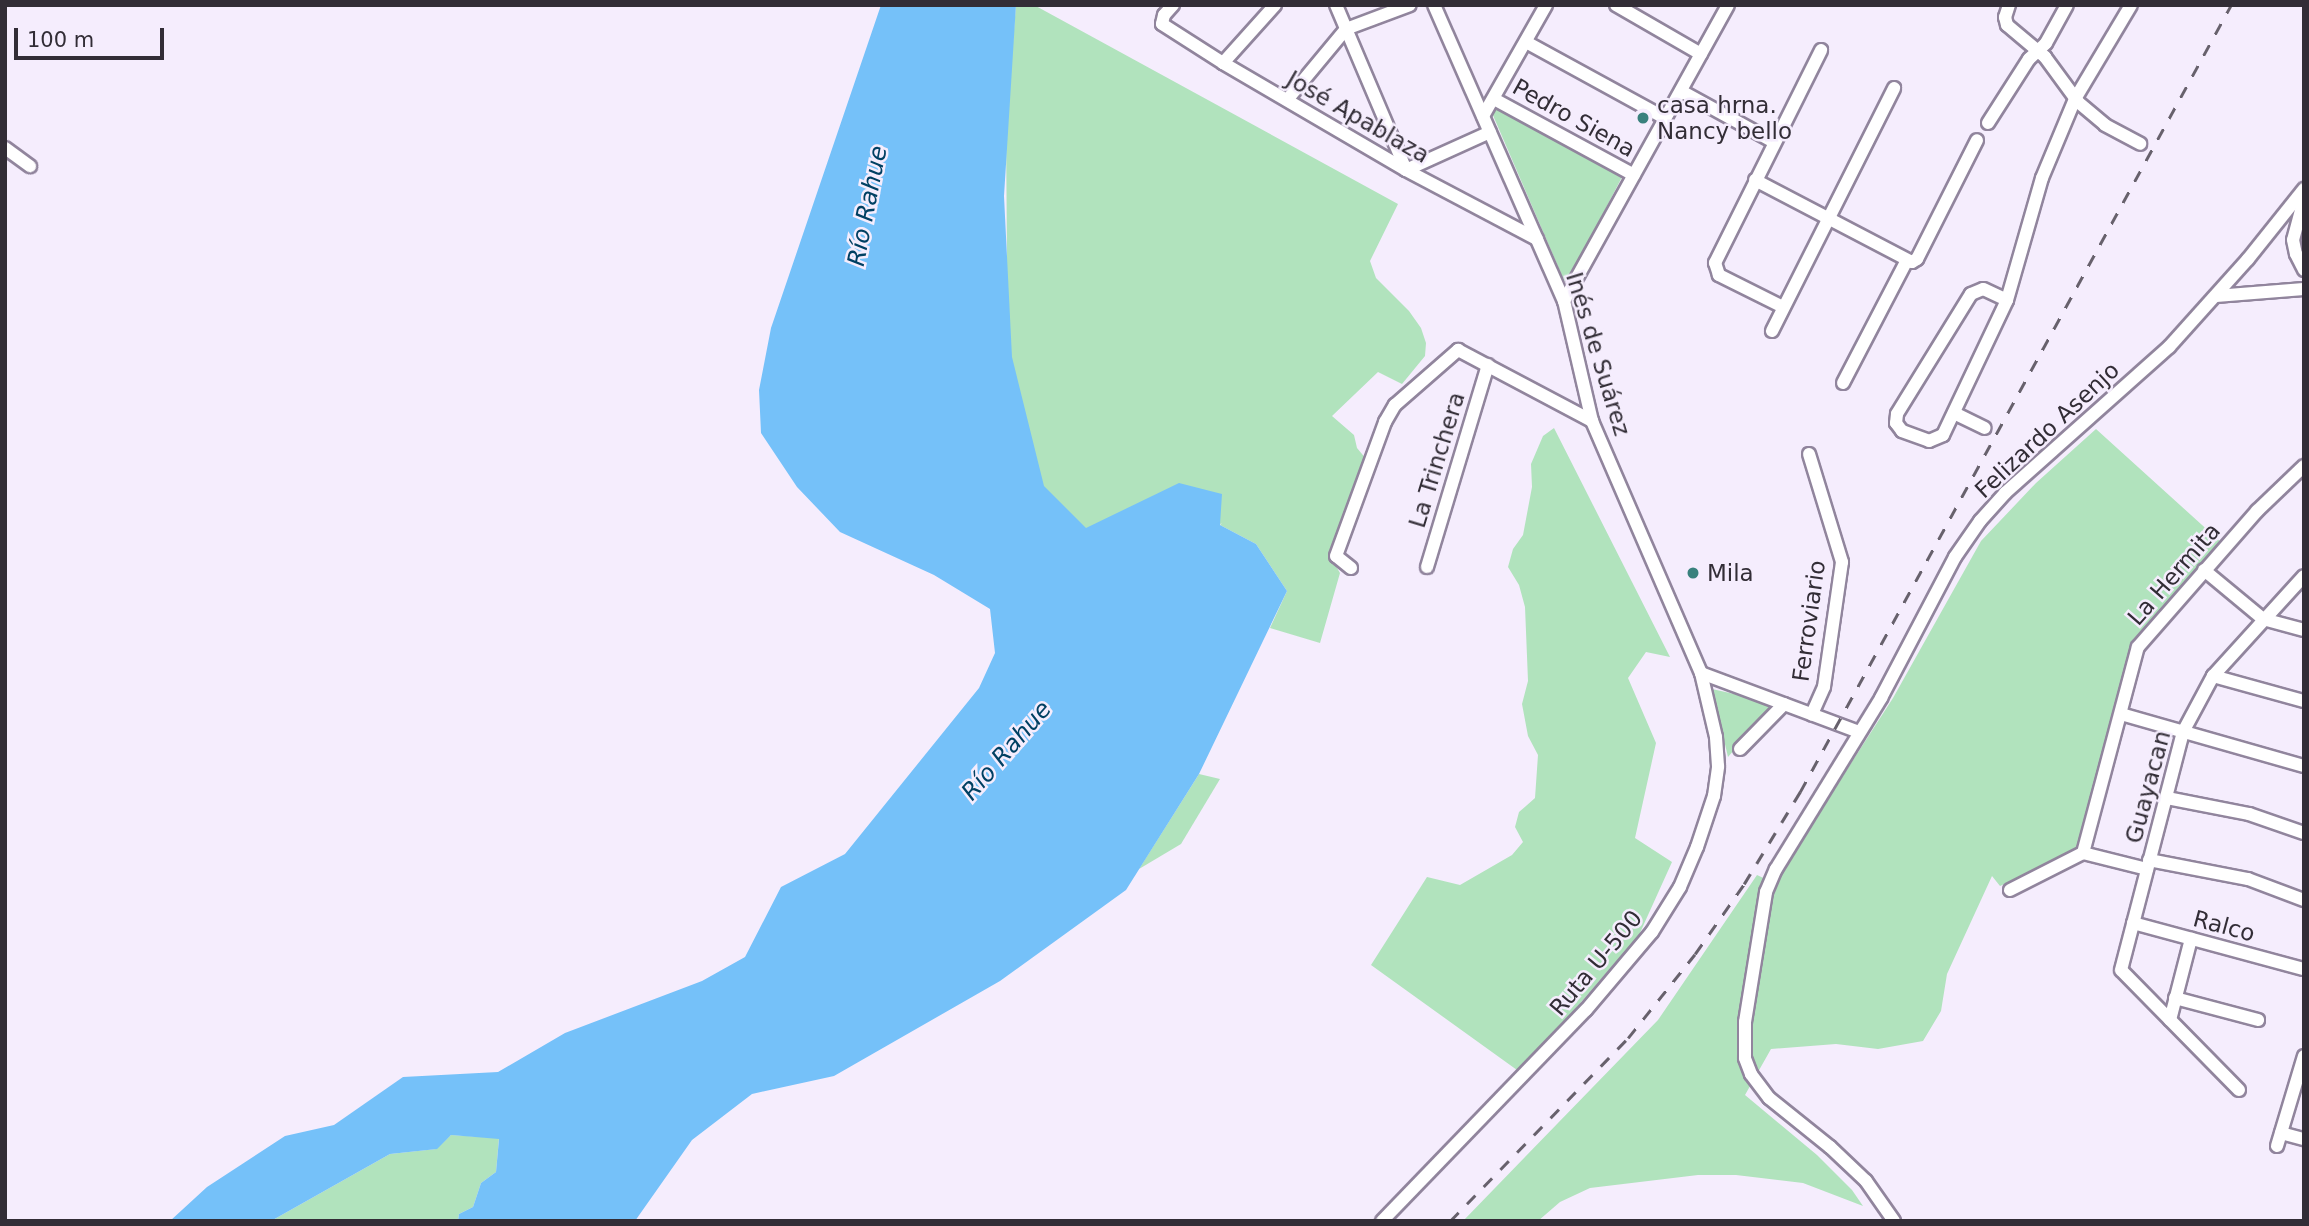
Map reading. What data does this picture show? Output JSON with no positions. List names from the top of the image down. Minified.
{"streets":{"street":["José Apablaza","Pedro Siena","Inés de Suárez","Felizardo Asenjo","La Trinchera","La Hermita","Ferroviario","Guayacan","Ralco","Ruta U-500"]},"crossings":[["José Apablaza","Inés de Suárez"],["Inés de Suárez","Ruta U-500"],["Guayacan","Ralco"]],"water":["Río Rahue"],"places":["casa hrna. Nancy bello","Mila"],"scale_bar":"100 m"}
